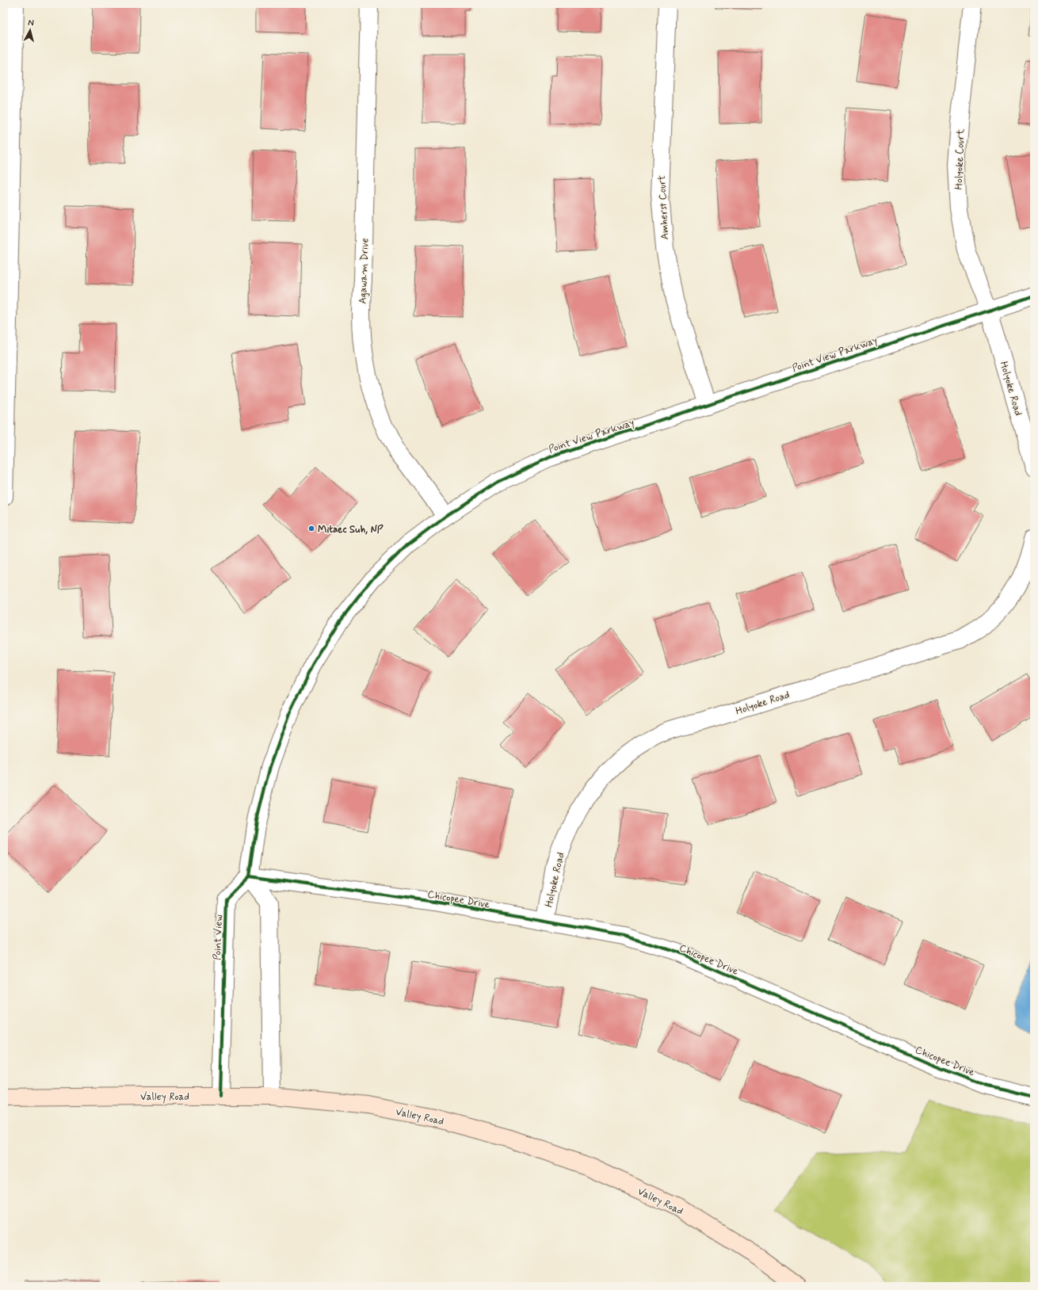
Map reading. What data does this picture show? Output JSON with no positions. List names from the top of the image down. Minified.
{"streets":{"main road":["Valley Road"],"street":["Holyoke Court","Amherst Court","Agawam Drive","Point View Parkway","Holyoke Road","Chicopee Drive","Point View"]},"crossings":[["Holyoke Court","Point View Parkway"],["Holyoke Court","Holyoke Road"],["Amherst Court","Point View Parkway"],["Agawam Drive","Point View Parkway"],["Point View Parkway","Holyoke Road"],["Point View Parkway","Chicopee Drive"],["Point View Parkway","Point View"],["Holyoke Road","Chicopee Drive"],["Chicopee Drive","Point View"],["Point View","Valley Road"]],"places":["Mitaec Suh, NP"],"north":"top"}
